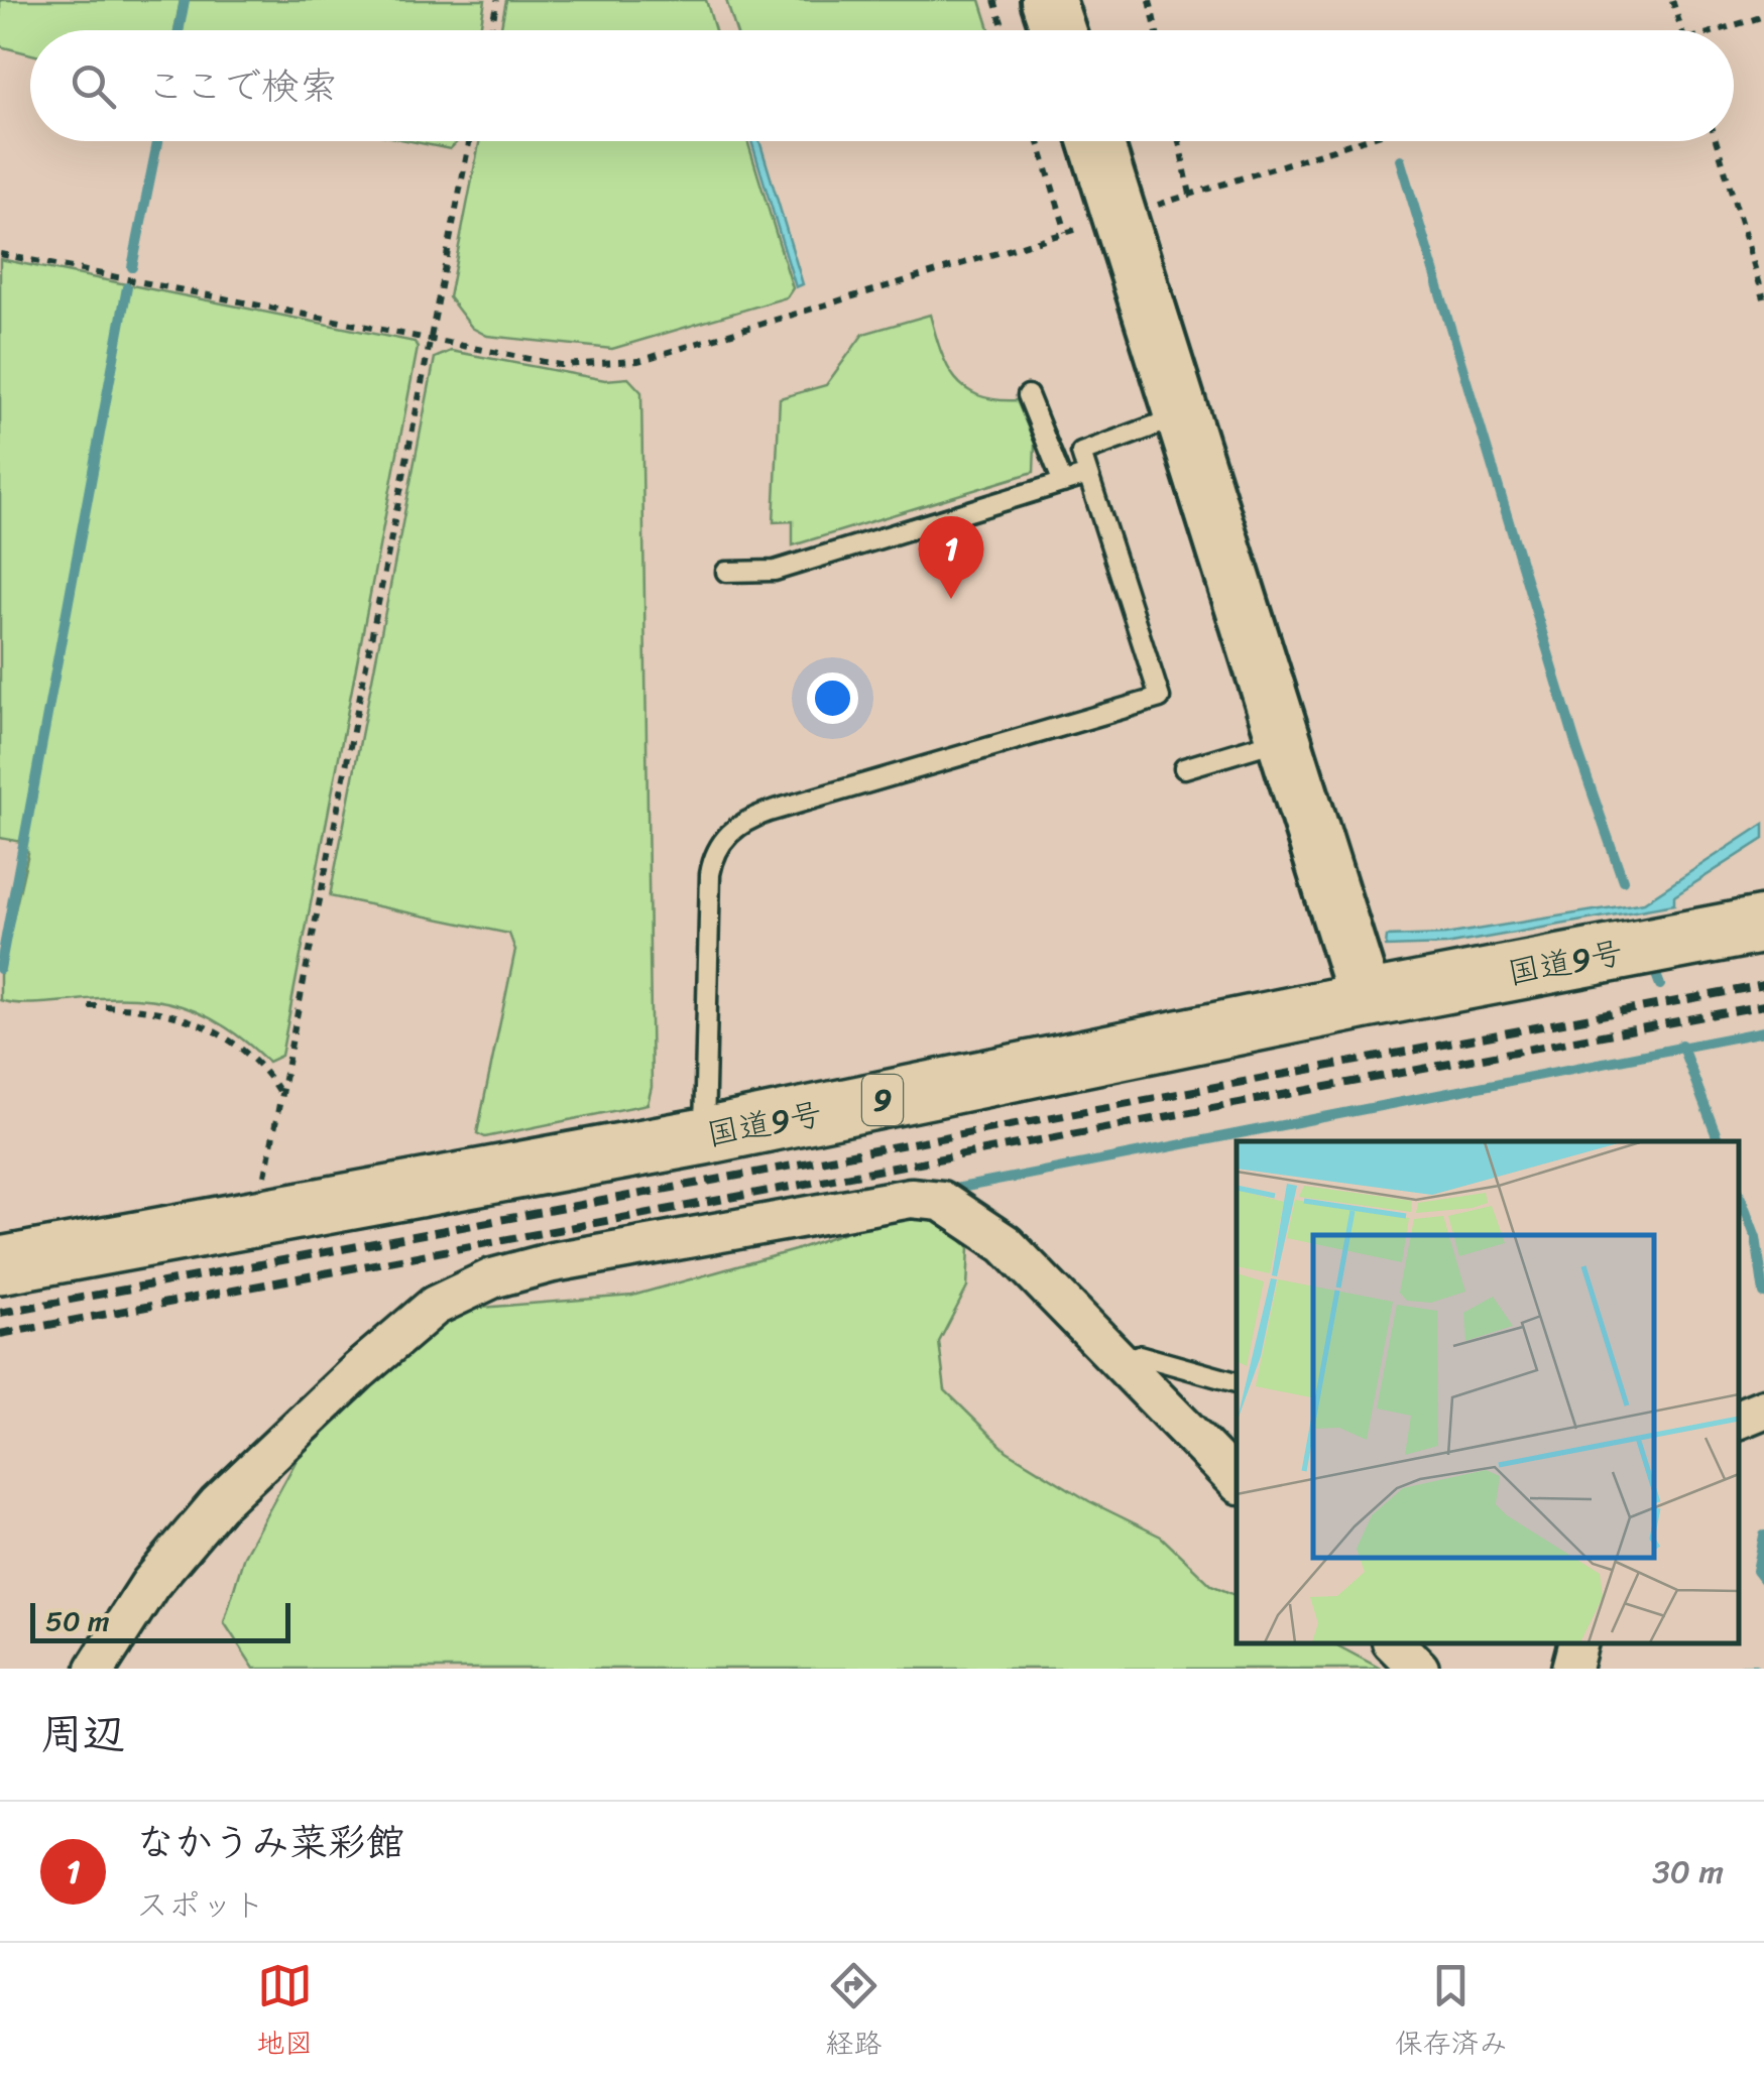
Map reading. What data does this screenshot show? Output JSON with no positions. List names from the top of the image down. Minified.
{"streets":{"highway":["国道9号","9"]},"scale_bar":"50 m","page":{"search":"ここで検索","pins":"1","scale":"50 m","heading":"周辺","list":[{"mark":"1","name":"なかうみ菜彩館","note":"スポット","value":"30 m"}],"nav":["地図","経路","保存済み"]}}
